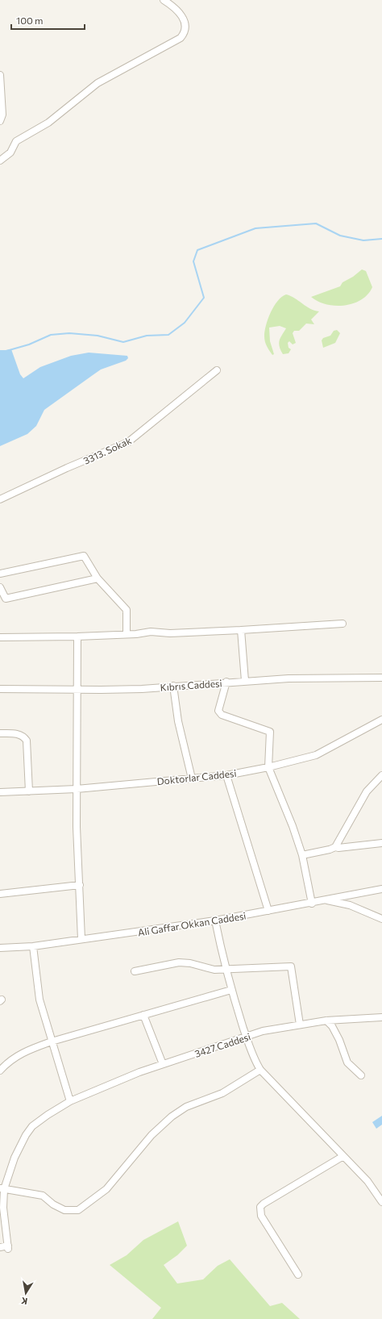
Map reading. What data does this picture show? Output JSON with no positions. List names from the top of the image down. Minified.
{"streets":{"street":["3313. Sokak","Kıbrıs Caddesi","Doktorlar Caddesi","Ali Gaffar Okkan Caddesi","3427 Caddesi"]},"scale_bar":"100 m","north":"bottom"}
